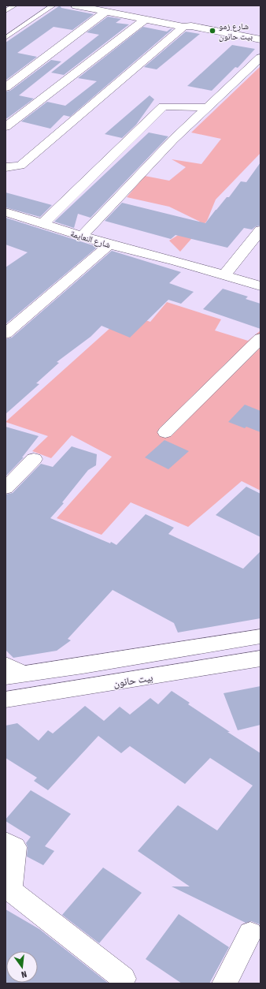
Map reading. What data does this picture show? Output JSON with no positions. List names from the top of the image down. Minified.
{"streets":{"street":["شارع النعايمة","بيت حانون"]},"places":["شارع زمو بيت حانون"],"north":"bottom"}
